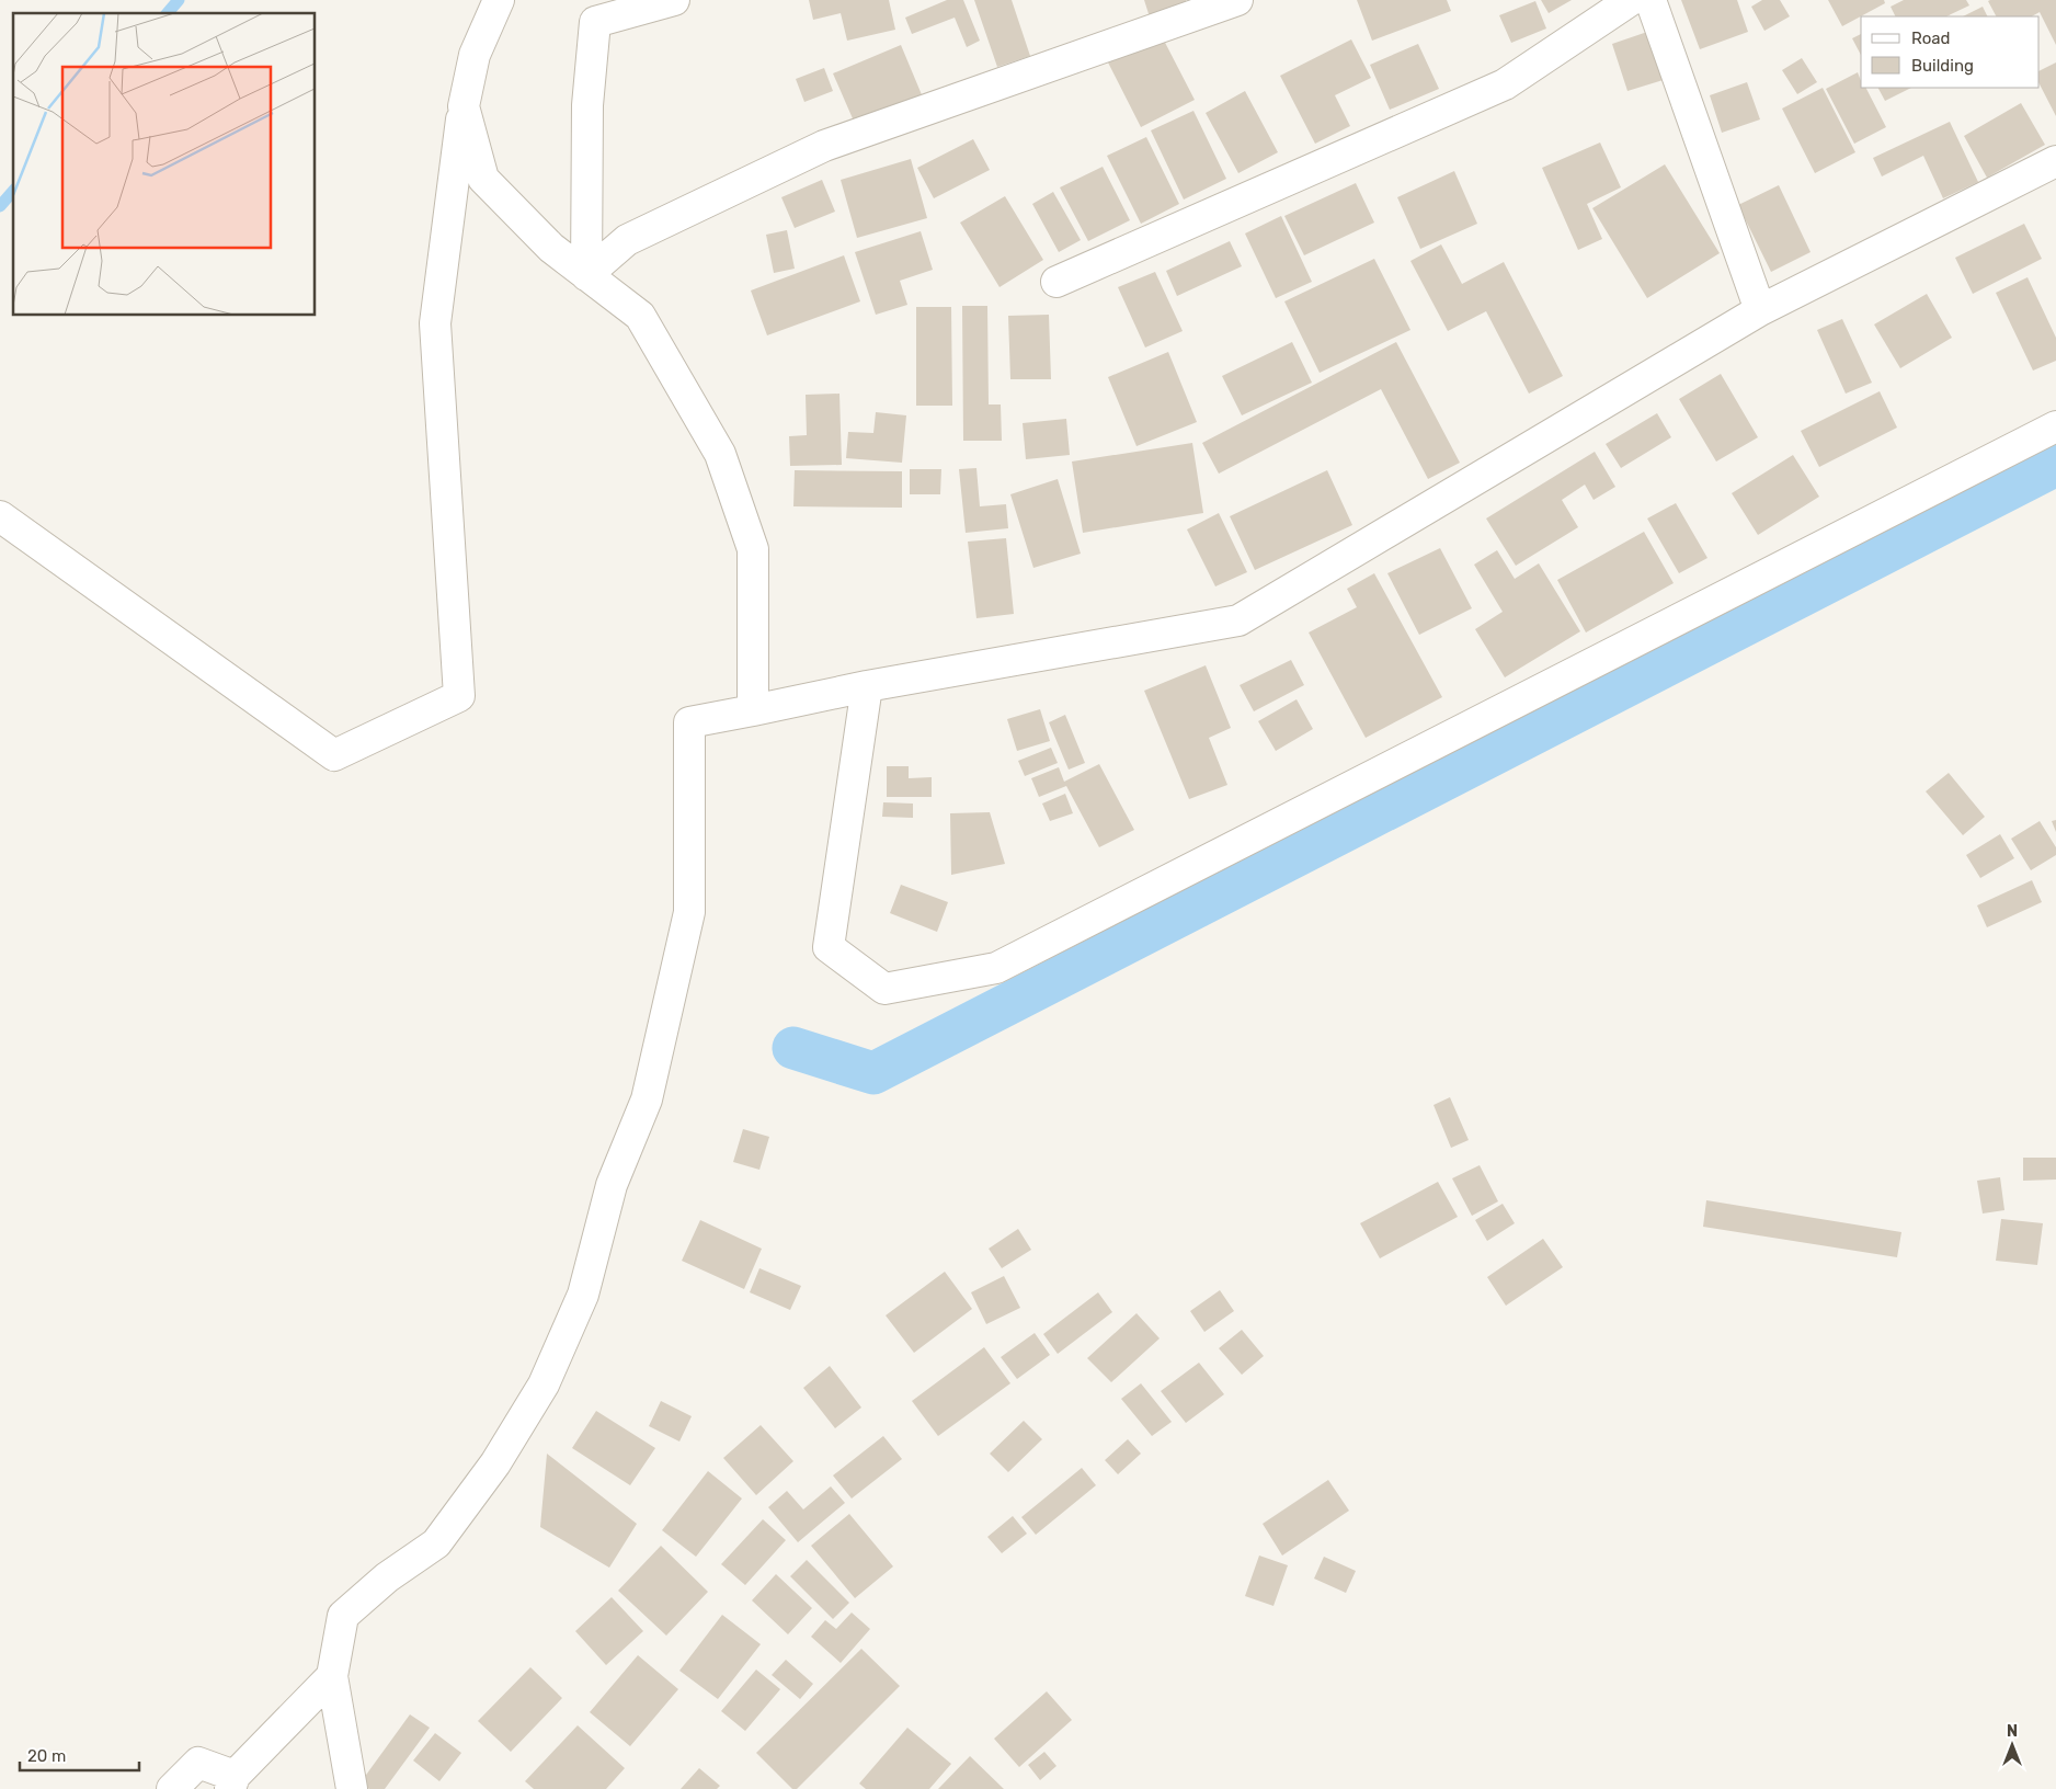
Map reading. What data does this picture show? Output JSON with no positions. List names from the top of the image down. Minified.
{"legend":["Road","Building"],"scale_bar":"20 m","north":"top"}
